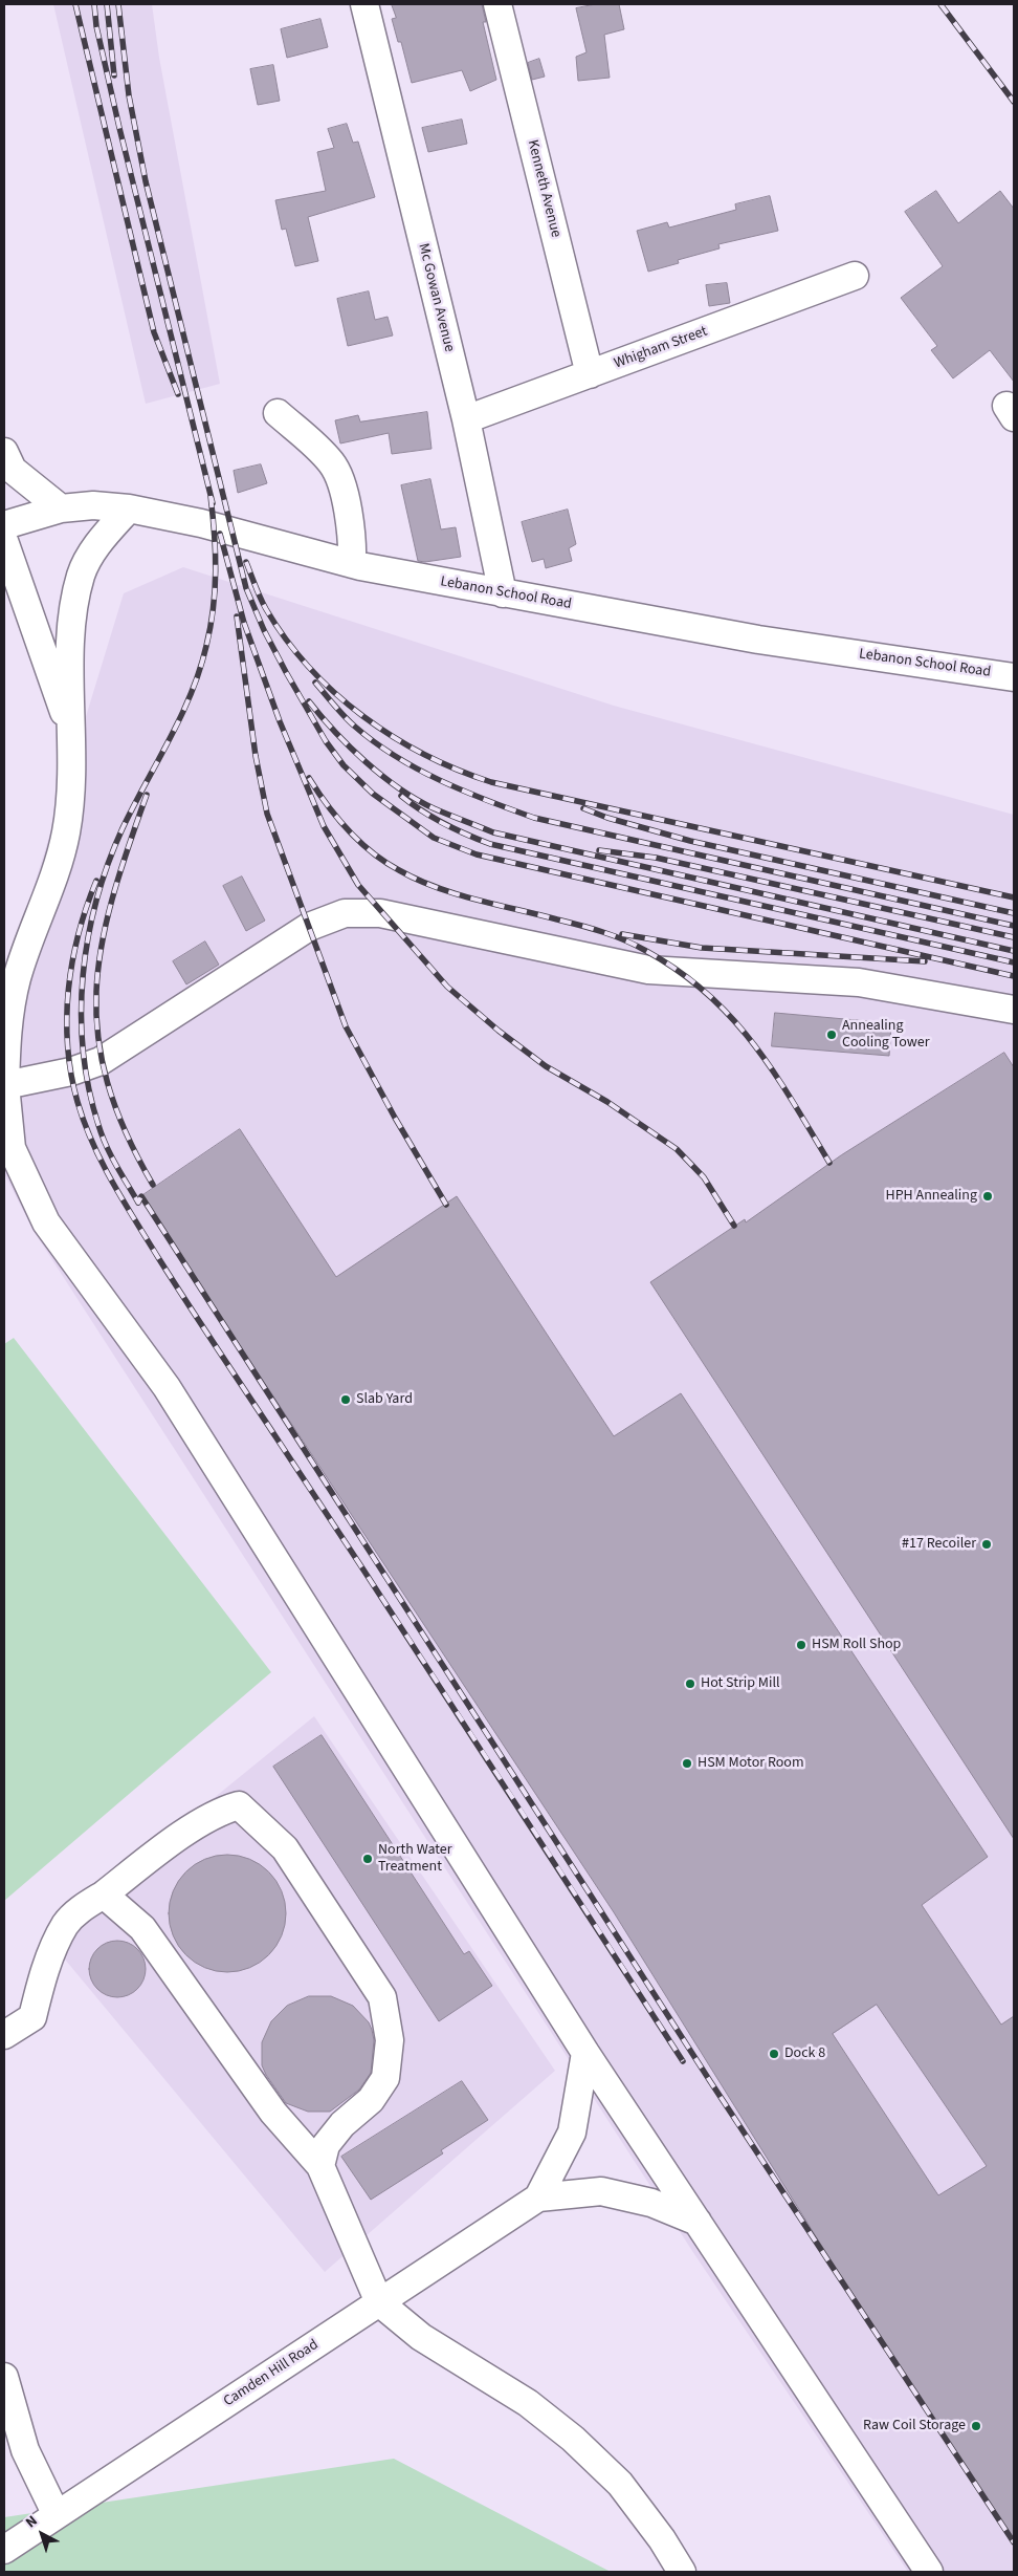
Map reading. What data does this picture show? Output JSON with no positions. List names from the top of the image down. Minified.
{"streets":{"street":["Kenneth Avenue","Mc Gowan Avenue","Whigham Street","Lebanon School Road","Camden Hill Road"]},"crossings":[["Kenneth Avenue","Whigham Street"],["Mc Gowan Avenue","Whigham Street"],["Mc Gowan Avenue","Lebanon School Road"]],"places":["Annealing Cooling Tower","HPH Annealing","Slab Yard","#17 Recoiler","HSM Roll Shop","Hot Strip Mill","HSM Motor Room","North Water Treatment","Dock 8","Raw Coil Storage"],"north":"top left"}
